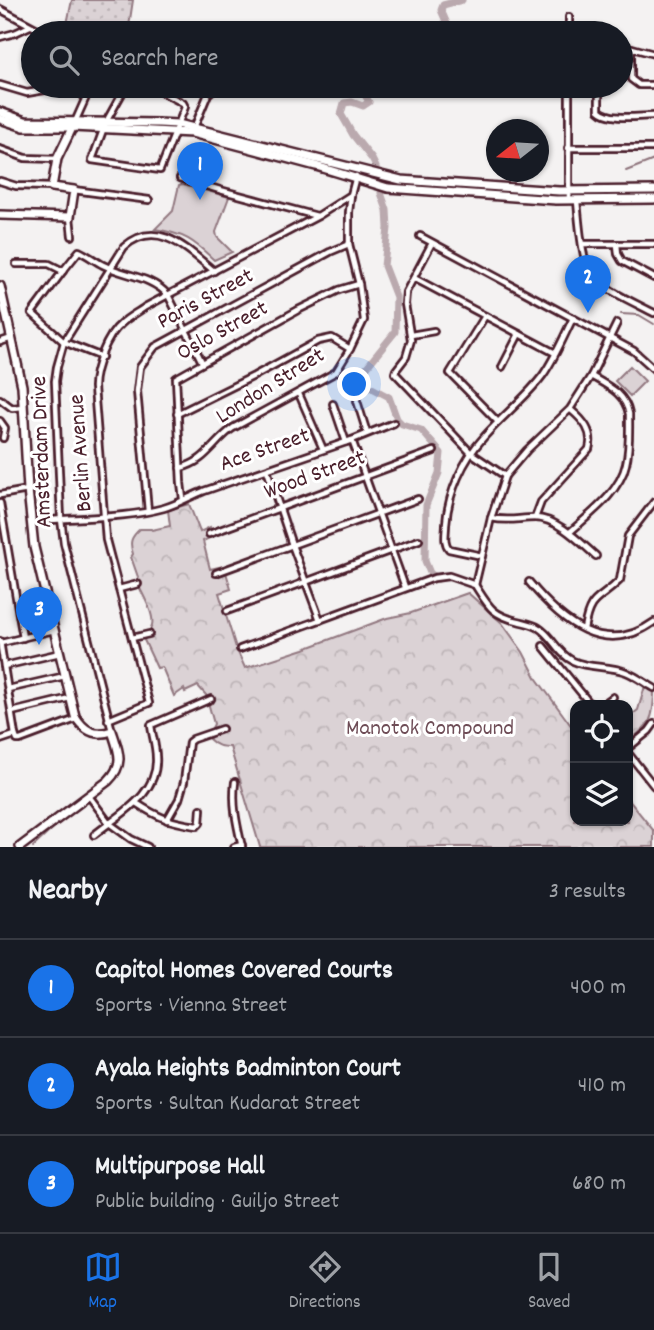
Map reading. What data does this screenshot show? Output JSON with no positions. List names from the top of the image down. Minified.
{"streets":{"street":["Paris Street","Oslo Street","London Street","Ace Street","Amsterdam Drive","Berlin Avenue","Wood Street"]},"crossings":[["Paris Street","London Street"],["Paris Street","Ace Street"],["Oslo Street","London Street"],["Oslo Street","Ace Street"],["London Street","Berlin Avenue"],["Ace Street","Amsterdam Drive"],["Ace Street","Berlin Avenue"],["Amsterdam Drive","Berlin Avenue"]],"parks":["Manotok Compound"],"north":"left","page":{"search":"Search here","pins":["1","2","3"],"heading":["Nearby","3 results"],"list":[{"mark":"1","name":"Capitol Homes Covered Courts","note":"Sports · Vienna Street","value":"400 m"},{"mark":"2","name":"Ayala Heights Badminton Court","note":"Sports · Sultan Kudarat Street","value":"410 m"},{"mark":"3","name":"Multipurpose Hall","note":"Public building · Guiljo Street","value":"680 m"}],"nav":["Map","Directions","Saved"]}}
